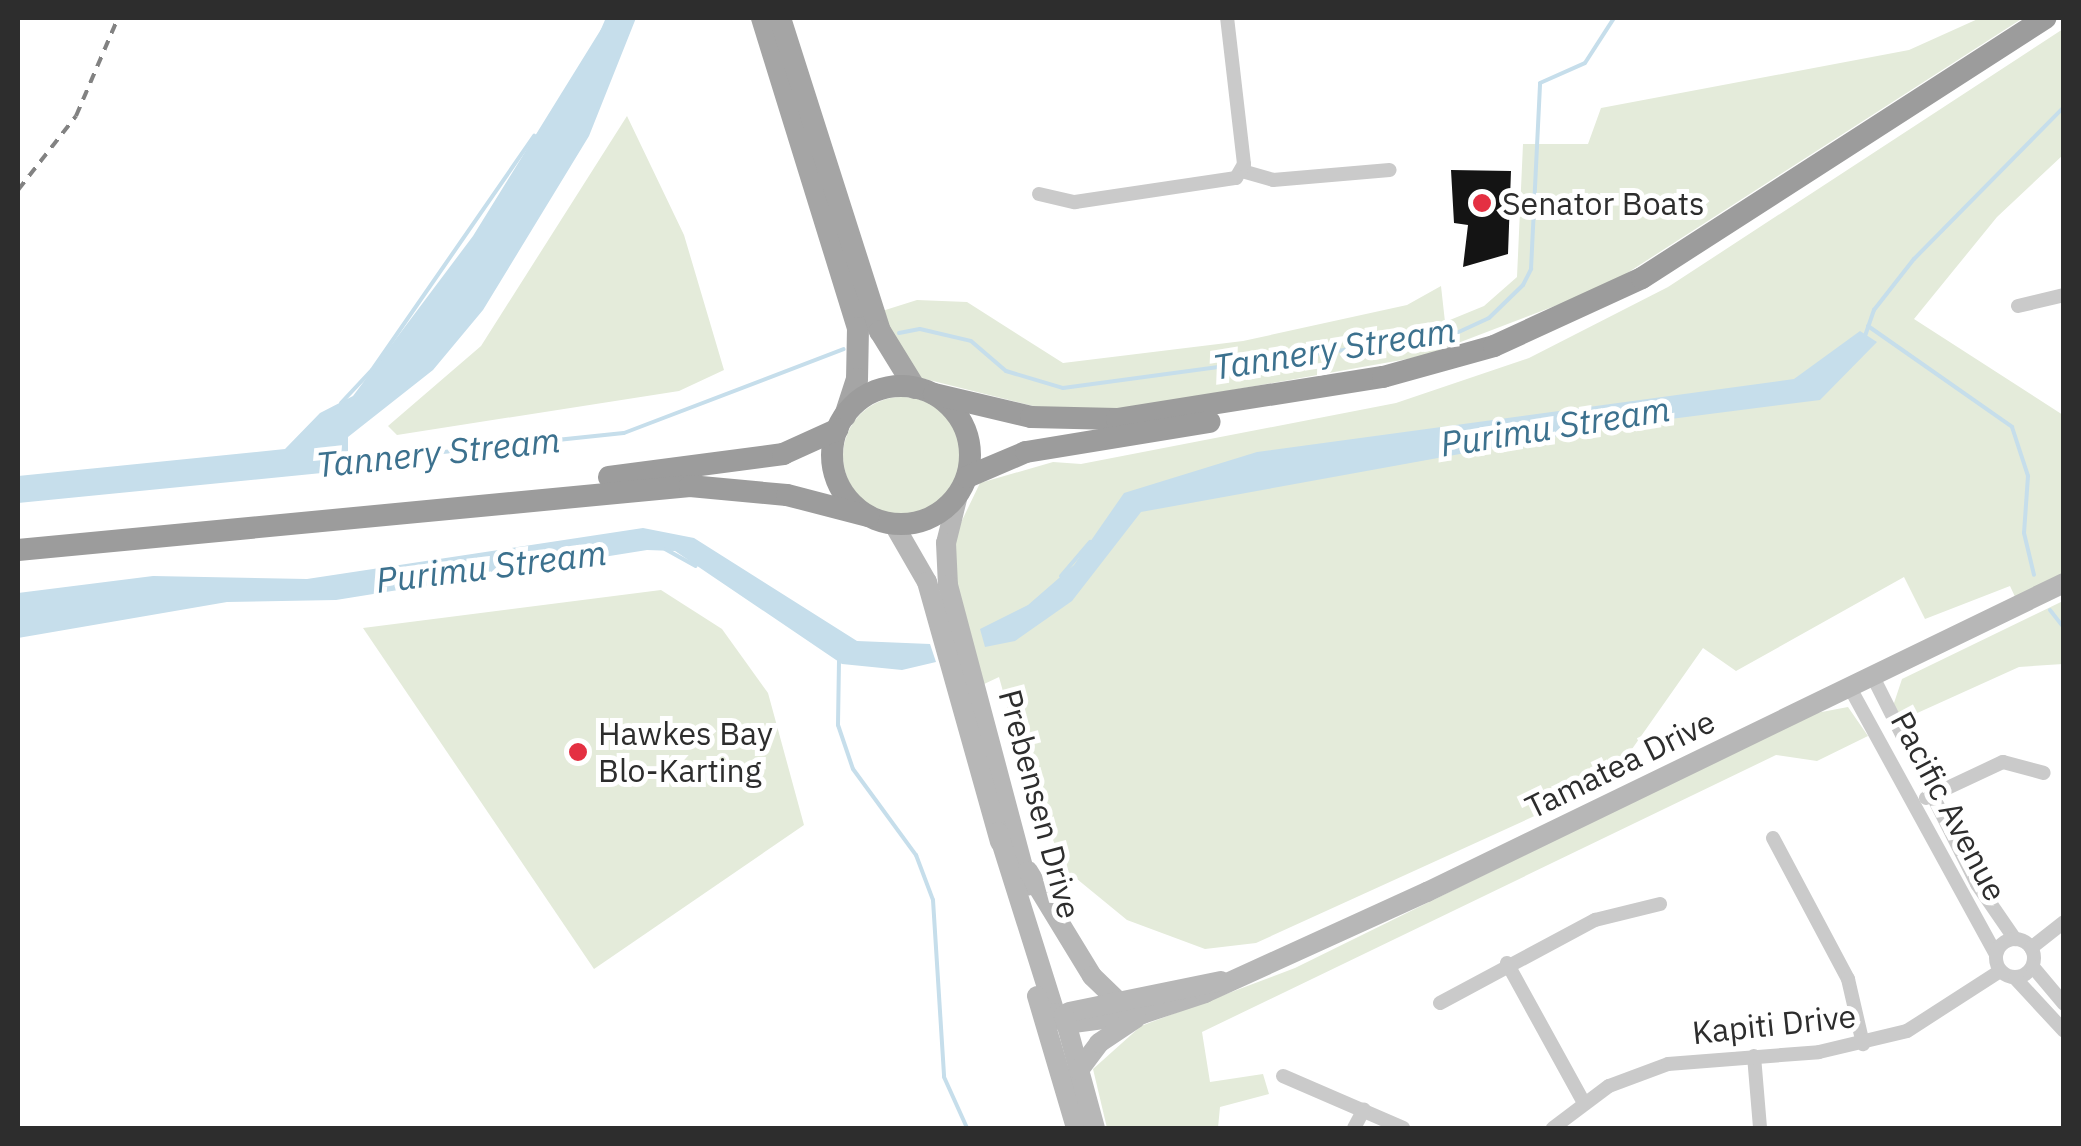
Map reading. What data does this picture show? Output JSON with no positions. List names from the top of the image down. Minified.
{"streets":{"main road":["Tamatea Drive","Prebensen Drive"],"street":["Pacific Avenue","Kapiti Drive"]},"crossings":[["Tamatea Drive","Prebensen Drive"],["Tamatea Drive","Pacific Avenue"],["Pacific Avenue","Kapiti Drive"]],"water":["Tannery Stream","Purimu Stream"],"places":["Senator Boats","Hawkes Bay Blo-Karting"]}
